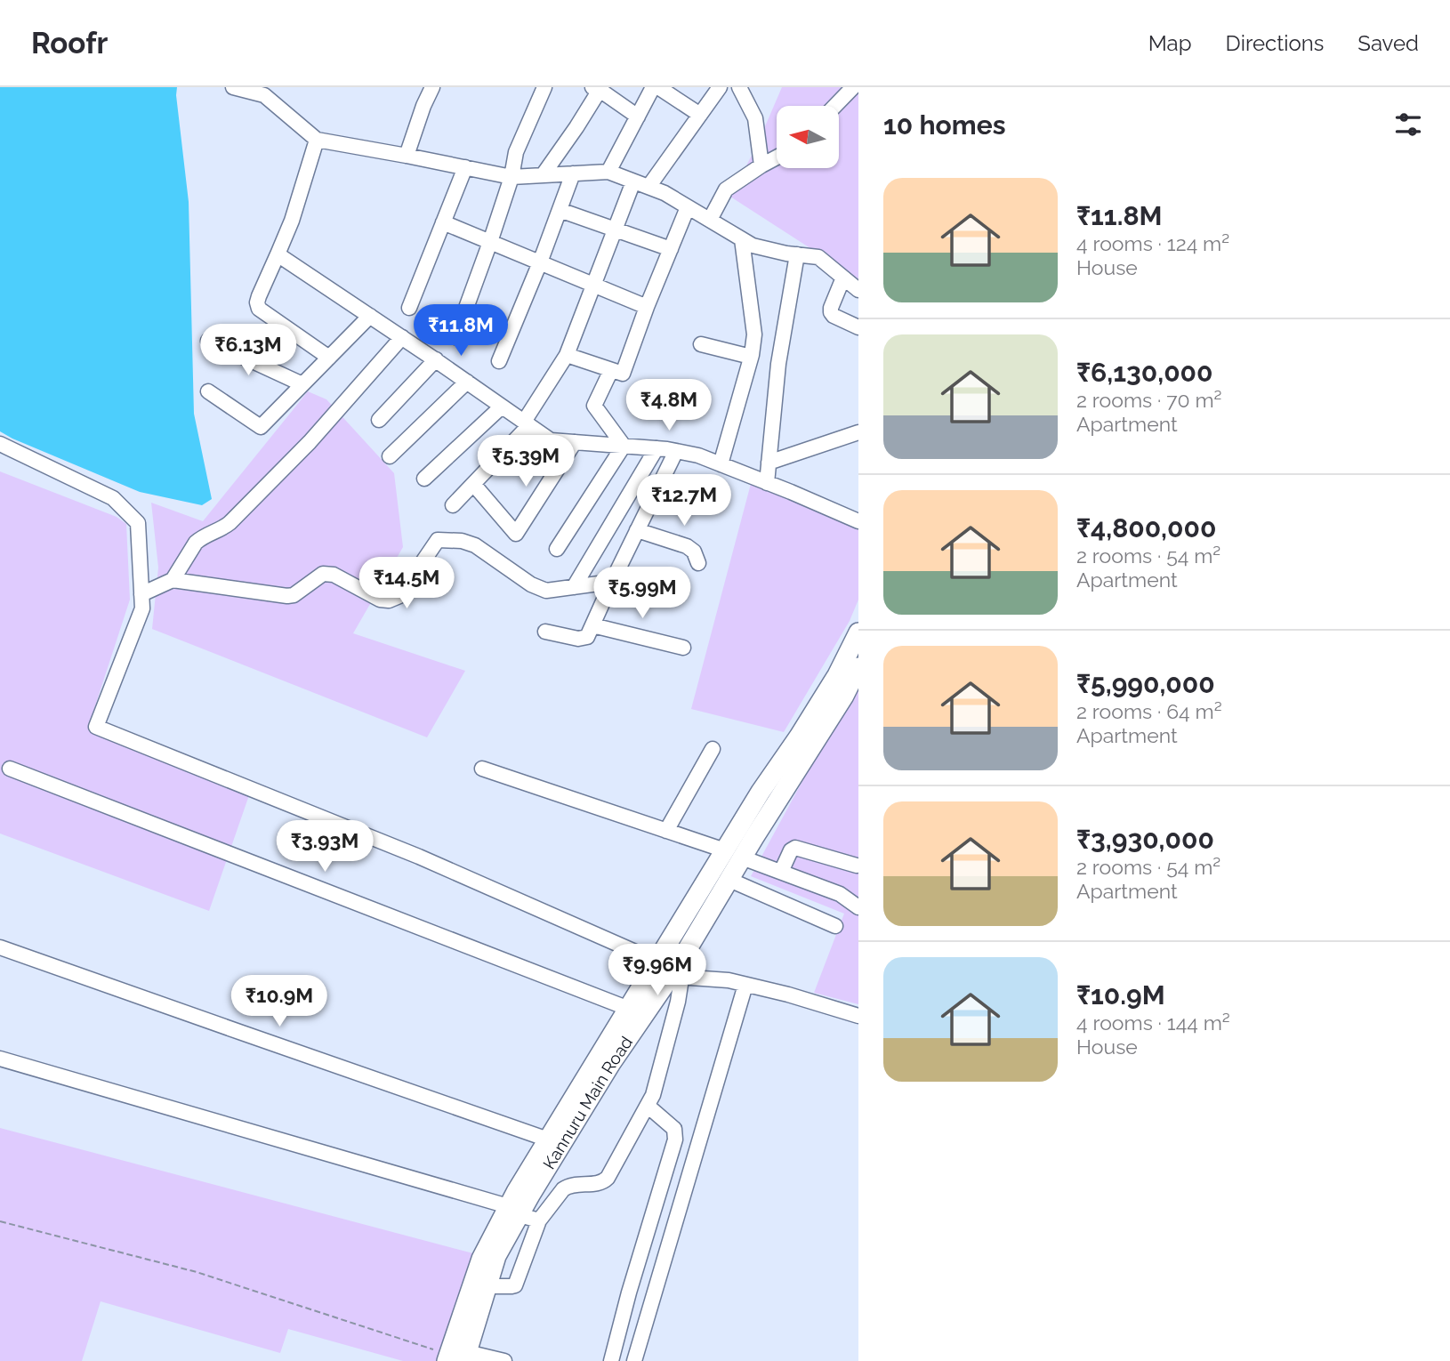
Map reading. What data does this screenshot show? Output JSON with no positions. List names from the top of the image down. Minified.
{"streets":{"main road":["Kannuru Main Road"]},"north":"left","page":{"header":"Roofr","nav":["Map","Directions","Saved"],"heading":"10 homes","list":[{"name":"₹11.8M","note":"4 rooms · 124 m² · House"},{"name":"₹6,130,000","note":"2 rooms · 70 m² · Apartment"},{"name":"₹4,800,000","note":"2 rooms · 54 m² · Apartment"},{"name":"₹5,990,000","note":"2 rooms · 64 m² · Apartment"},{"name":"₹3,930,000","note":"2 rooms · 54 m² · Apartment"},{"name":"₹10.9M","note":"4 rooms · 144 m² · House"}],"price":["₹11.8M","₹6.13M","₹4.8M","₹5.39M","₹12.7M","₹14.5M","₹5.99M","₹3.93M","₹9.96M","₹10.9M"]}}
